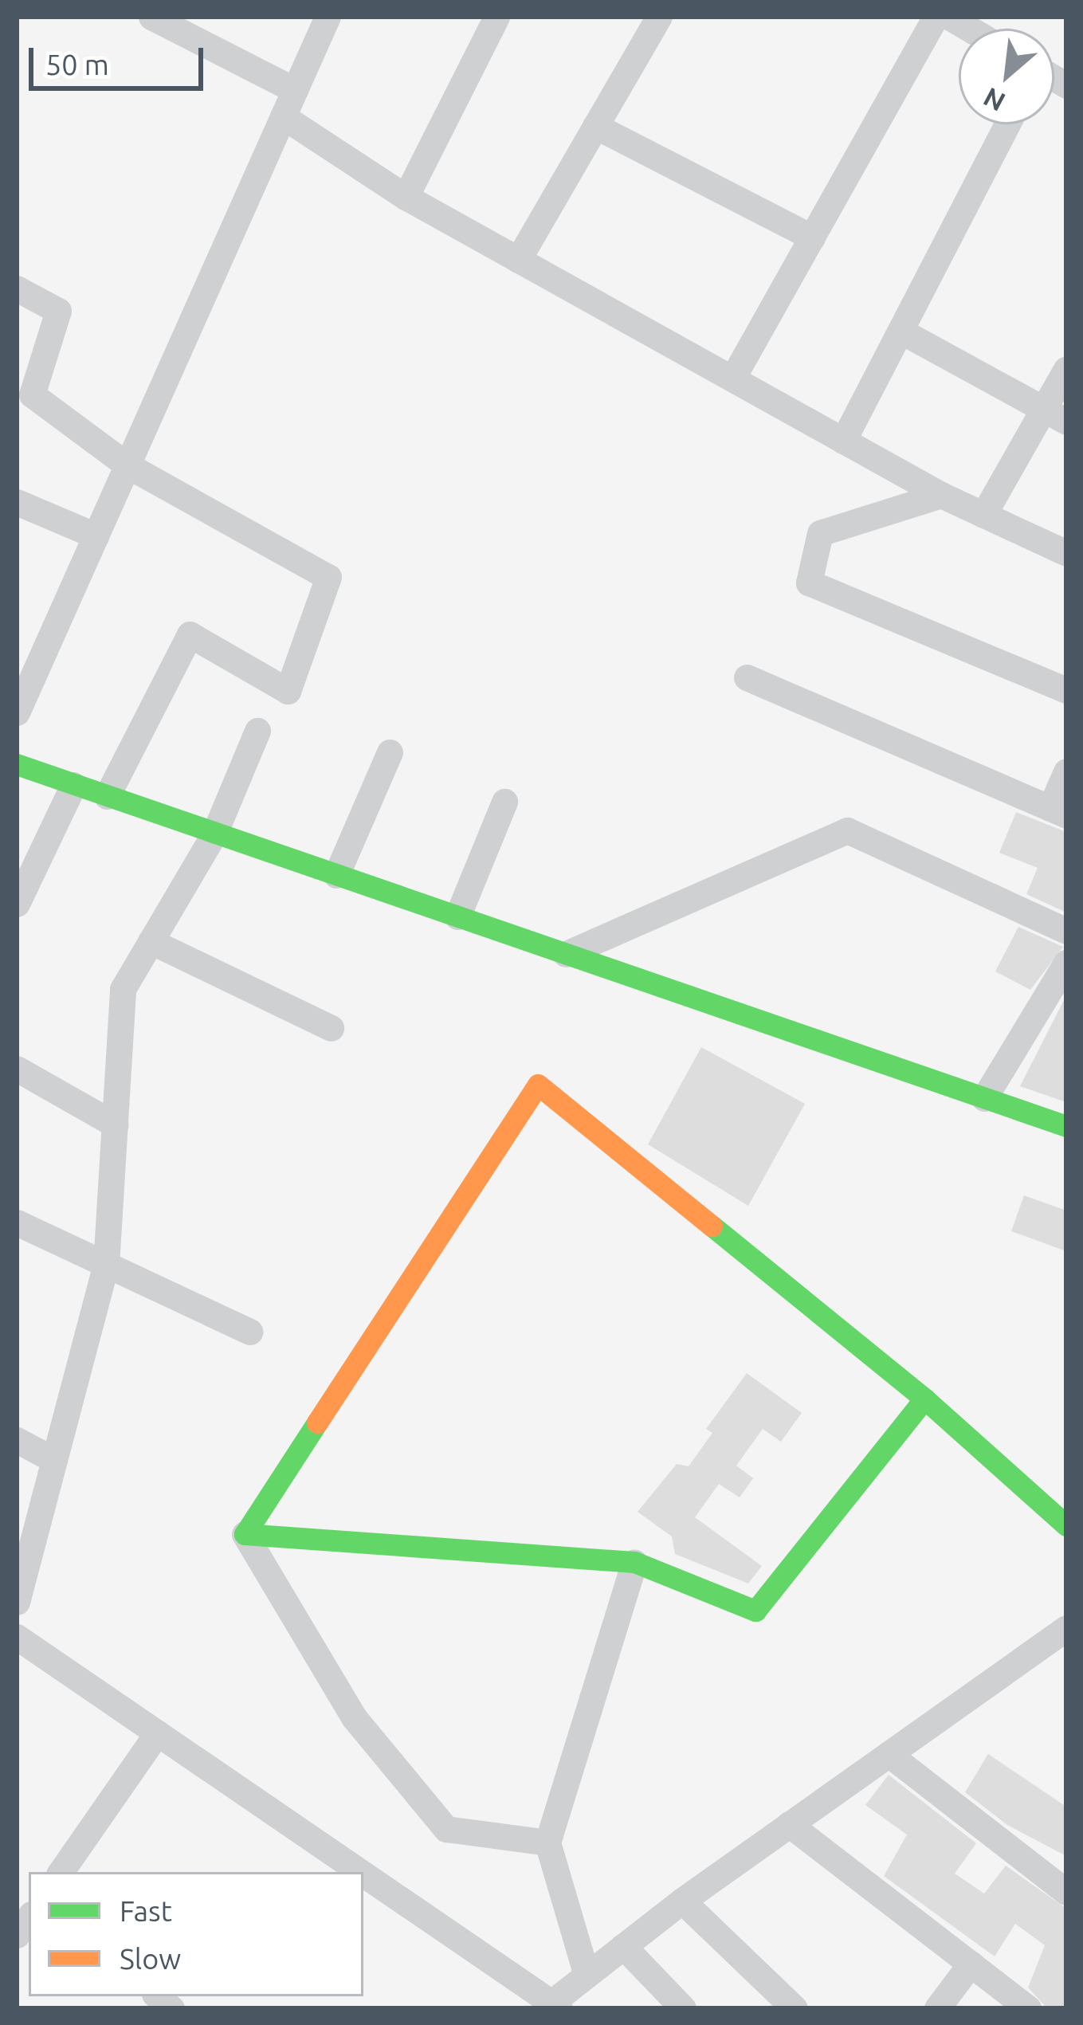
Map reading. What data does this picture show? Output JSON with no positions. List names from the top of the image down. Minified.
{"legend":["Fast","Slow"],"scale_bar":"50 m","north":"bottom left"}
